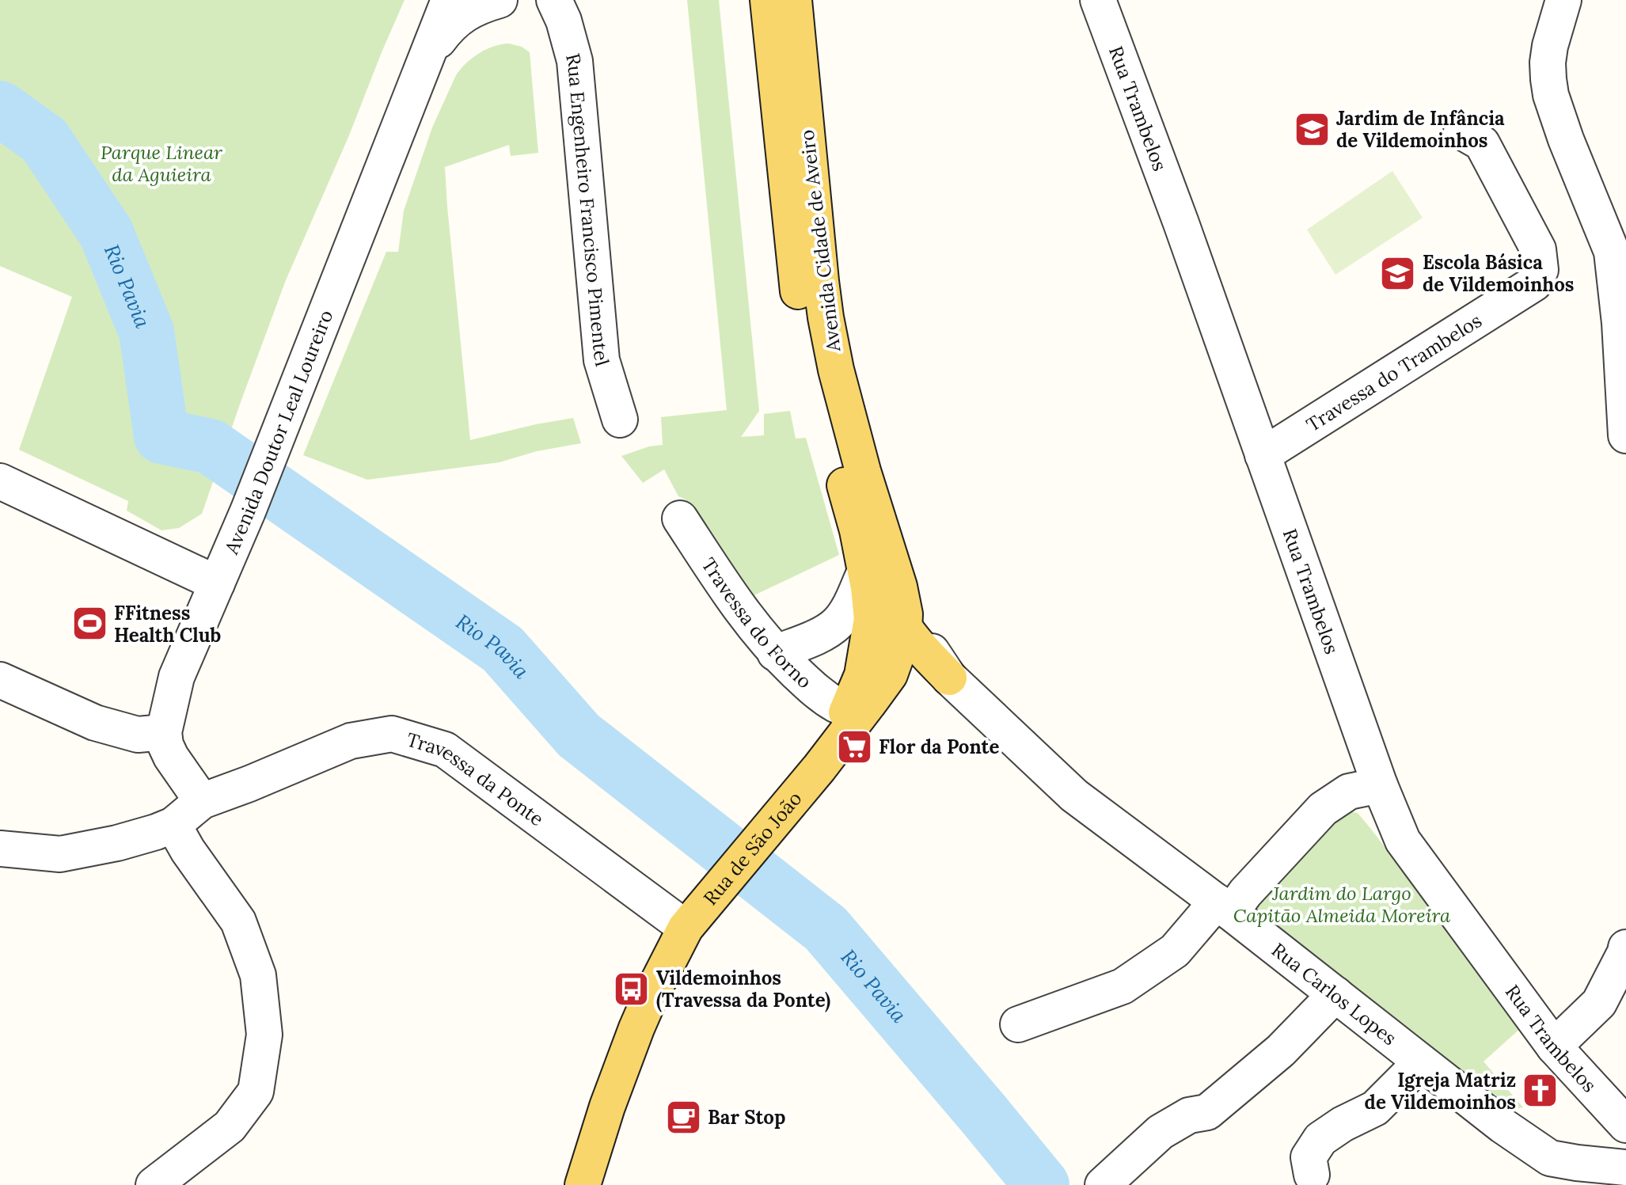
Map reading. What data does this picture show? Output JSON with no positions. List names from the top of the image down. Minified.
{"streets":{"main road":["Avenida Cidade de Aveiro","Rua de São João"],"street":["Rua Trambelos","Rua Engenheiro Francisco Pimentel","Travessa do Trambelos","Avenida Doutor Leal Loureiro","Travessa do Forno","Travessa da Ponte","Rua Carlos Lopes"]},"crossings":[["Rua Trambelos","Travessa do Trambelos"],["Avenida Cidade de Aveiro","Travessa do Forno"],["Avenida Cidade de Aveiro","Rua de São João"],["Avenida Cidade de Aveiro","Rua Carlos Lopes"],["Travessa da Ponte","Rua de São João"]],"water":["Rio Pavia"],"parks":["Parque Linear da Aguieira","Jardim do Largo Capitão Almeida Moreira"],"places":{"school or university":["Jardim de Infância de Vildemoinhos","Escola Básica de Vildemoinhos"],"sports":["FFitness Health Club"],"supermarket":["Flor da Ponte"],"bus stop":["Vildemoinhos (Travessa da Ponte)"],"church":["Igreja Matriz de Vildemoinhos"],"cafe":["Bar Stop"]}}
